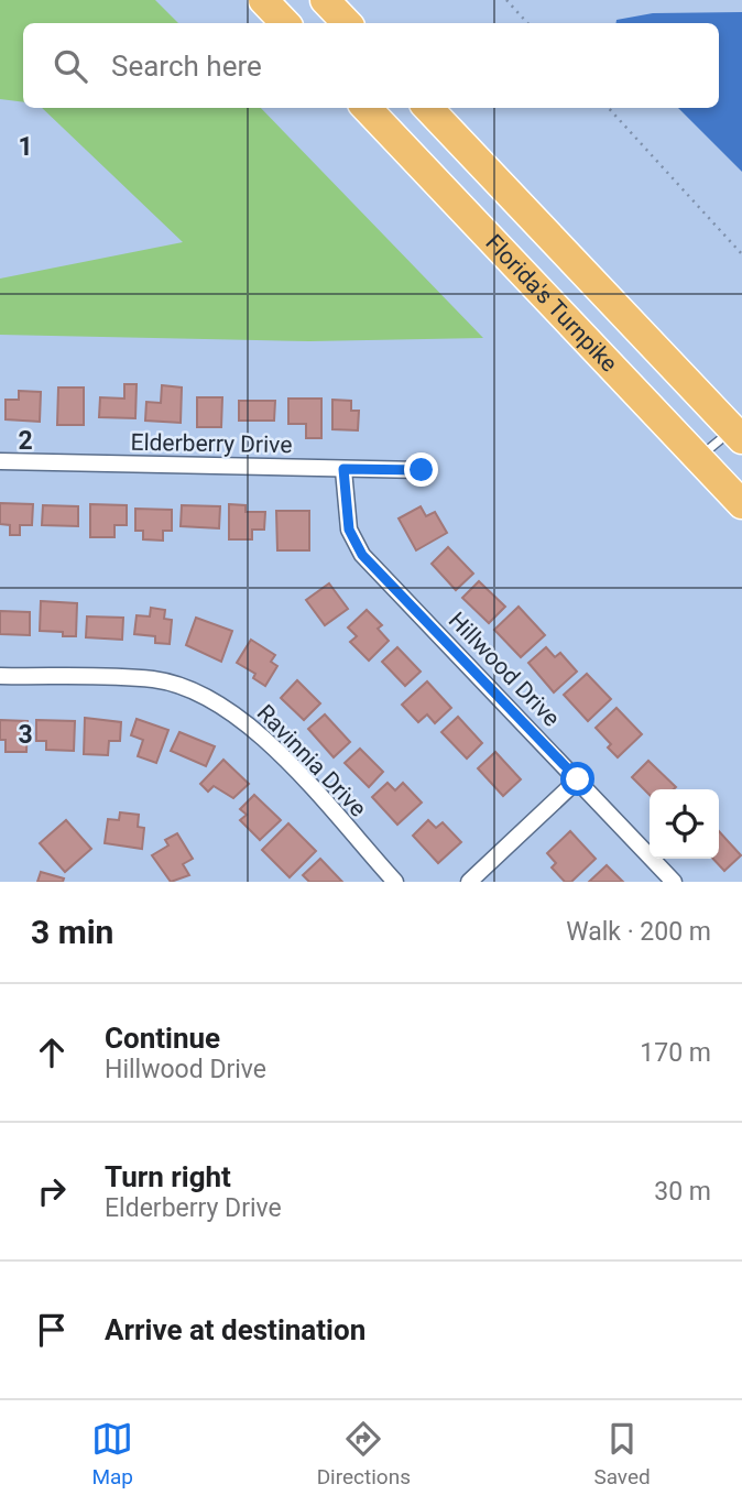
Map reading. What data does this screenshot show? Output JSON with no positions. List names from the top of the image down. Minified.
{"streets":{"highway":["Florida's Turnpike"],"street":["Elderberry Drive","Hillwood Drive","Ravinnia Drive"]},"crossings":[["Elderberry Drive","Hillwood Drive"]],"page":{"search":"Search here","heading":["3 min","Walk · 200 m"],"list":[["Continue","Hillwood Drive","170 m"],["Turn right","Elderberry Drive","30 m"],"Arrive at destination"],"nav":["Map","Directions","Saved"]},"grid":{"rows":["1","2","3"]}}
